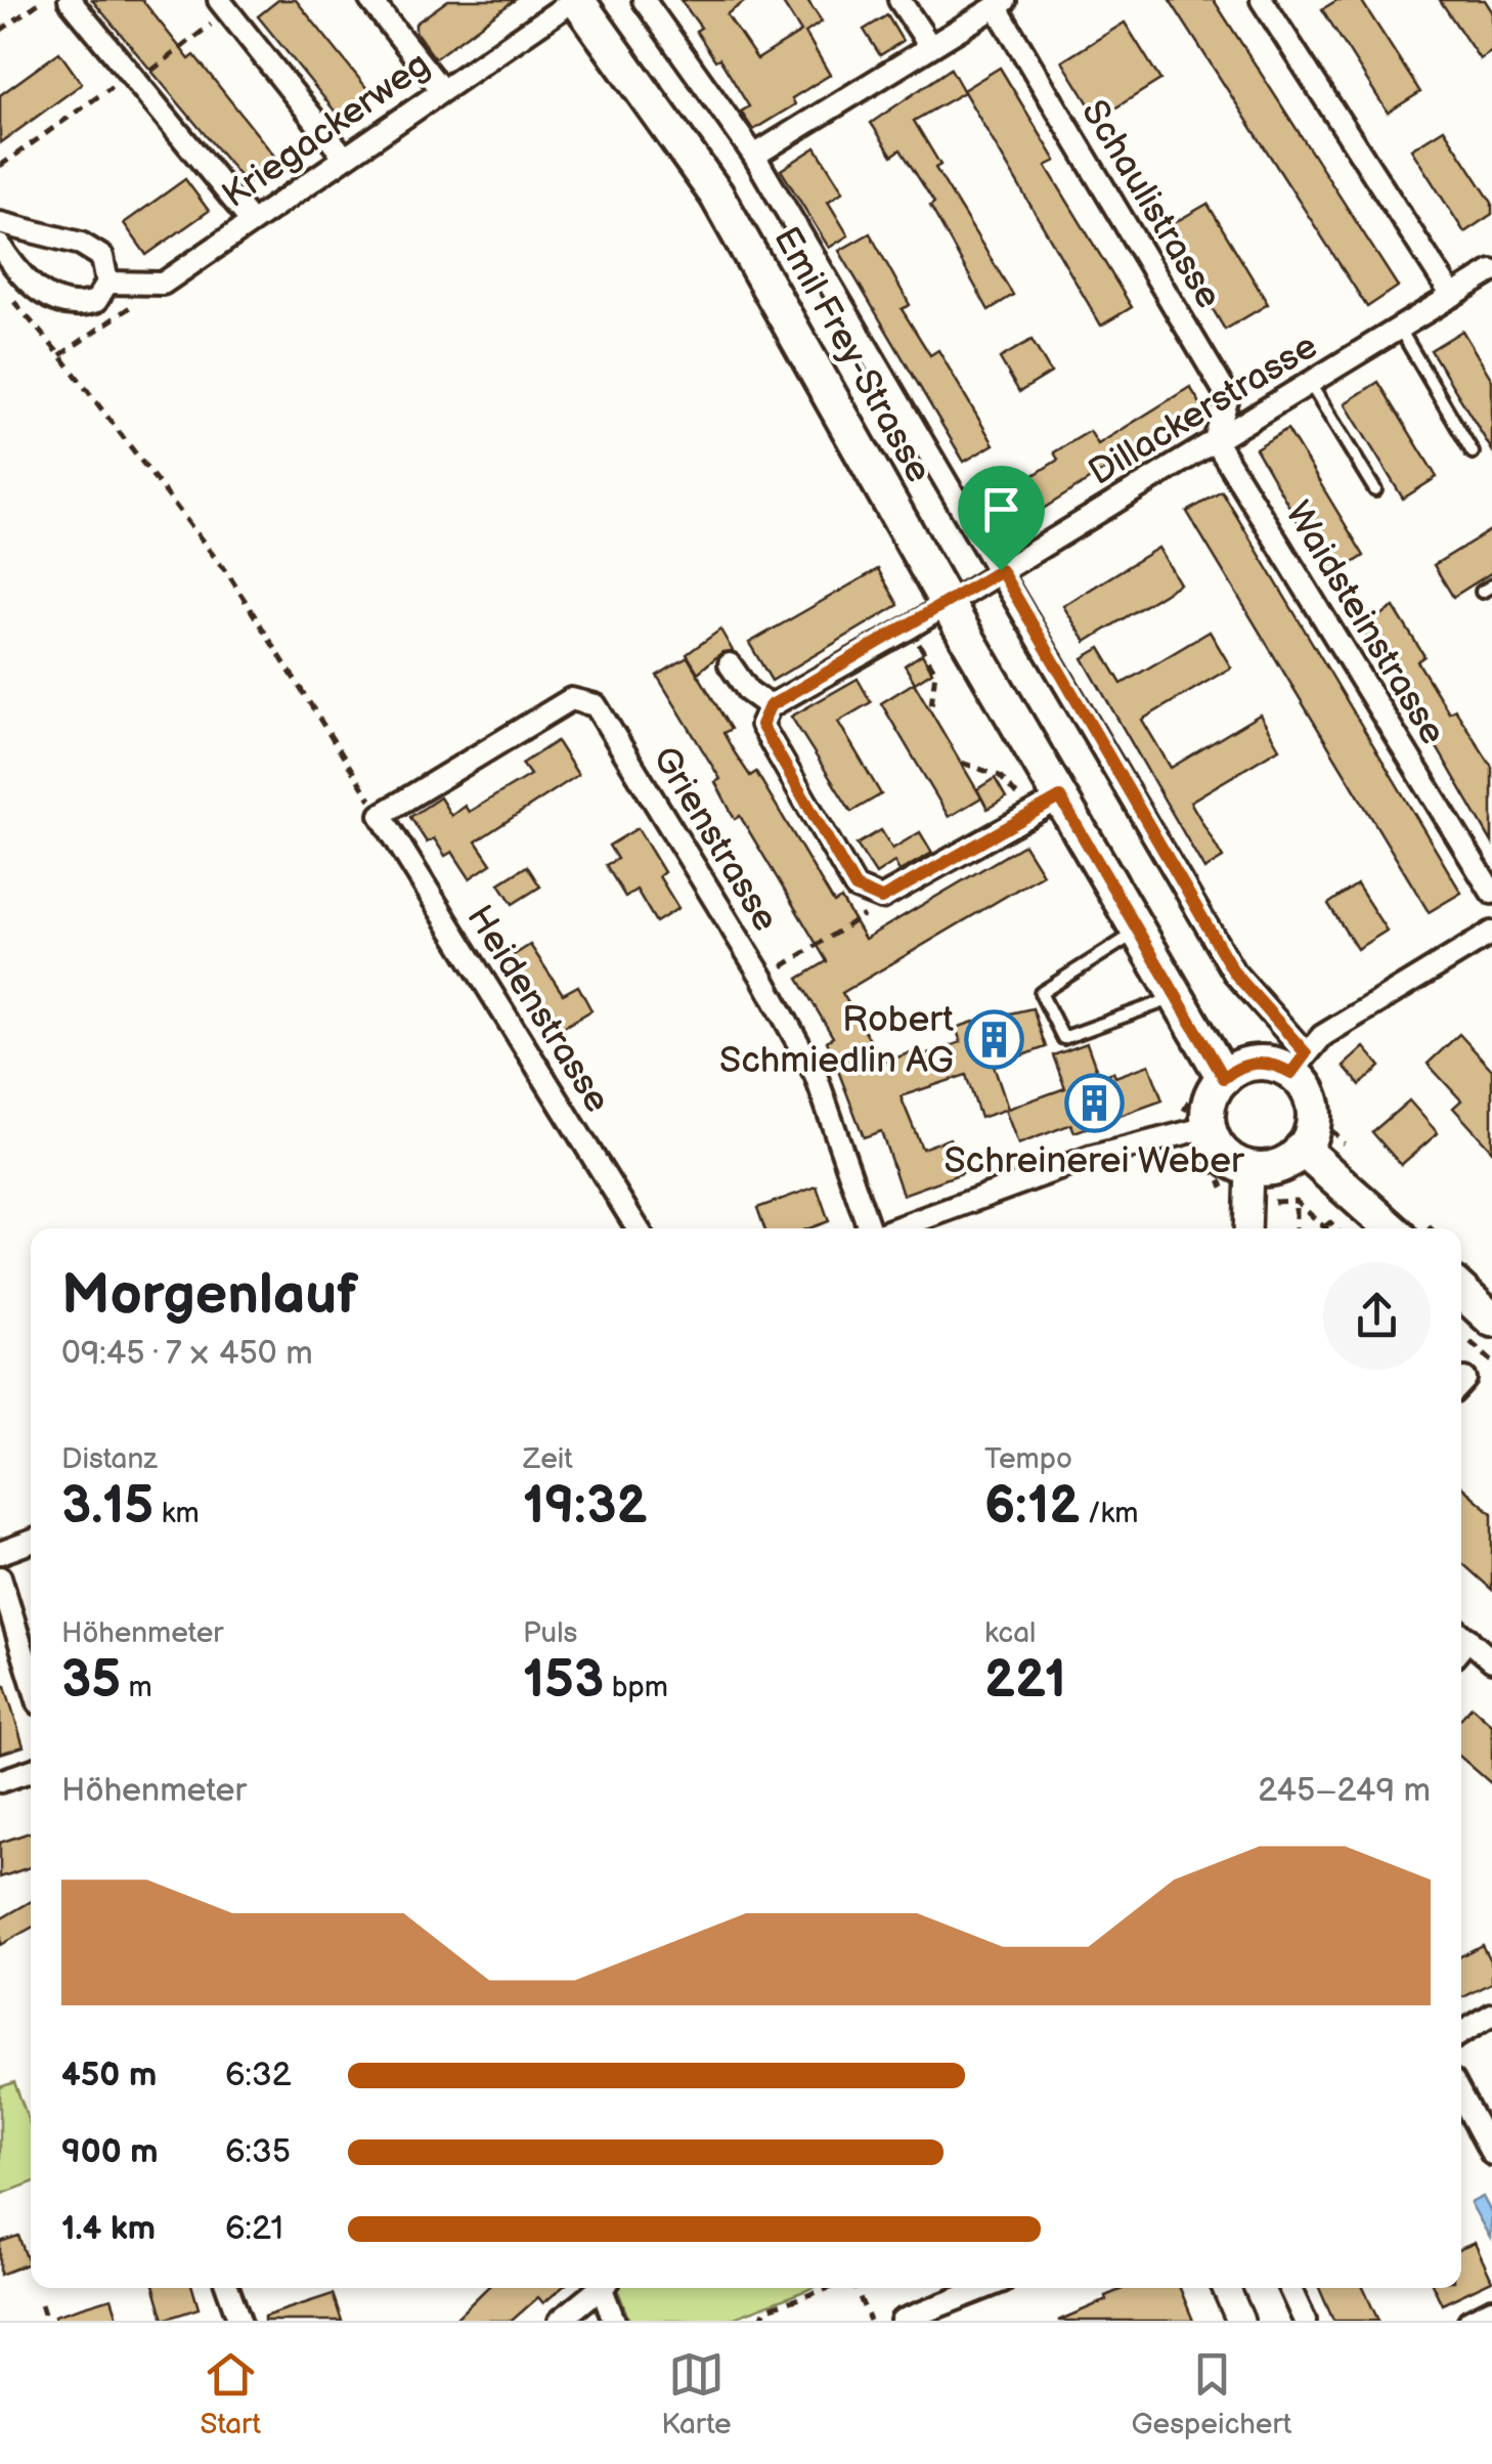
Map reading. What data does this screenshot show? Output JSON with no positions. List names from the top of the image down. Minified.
{"streets":{"main road":["Emil Frey-Strasse"],"street":["Kriegackerweg","Schaulistrasse","Dillackerstrasse","Waidsteinstrasse","Grienstrasse","Heidenstrasse"]},"crossings":[["Kriegackerweg","Emil Frey-Strasse"],["Schaulistrasse","Dillackerstrasse"],["Schaulistrasse","Waidsteinstrasse"],["Emil Frey-Strasse","Dillackerstrasse"],["Dillackerstrasse","Waidsteinstrasse"],["Grienstrasse","Heidenstrasse"]],"places":{"building":["Robert Schmiedlin AG","Schreinerei Weber"]},"page":{"heading":["Morgenlauf","09:45 · 7 × 450 m"],"stats":[["Distanz","3.15 km"],["Zeit","19:32"],["Tempo","6:12 /km"],["Höhenmeter","35 m"],["Puls","153 bpm"],["kcal","221"]],"chart":["Höhenmeter","245–249 m"],"list":[{"name":"450 m","note":"6:32"},{"name":"900 m","note":"6:35"},{"name":"1.4 km","note":"6:21"}],"tabs":["Start","Karte","Gespeichert"]}}
